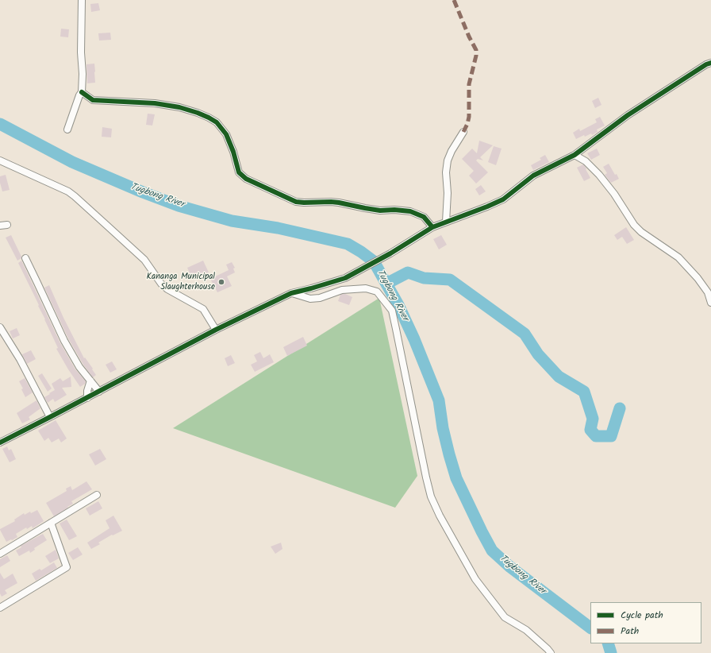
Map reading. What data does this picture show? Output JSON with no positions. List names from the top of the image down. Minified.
{"water":["Tugbong River"],"places":["Kananga Municipal Slaughterhouse"],"legend":["Cycle path","Path"]}
